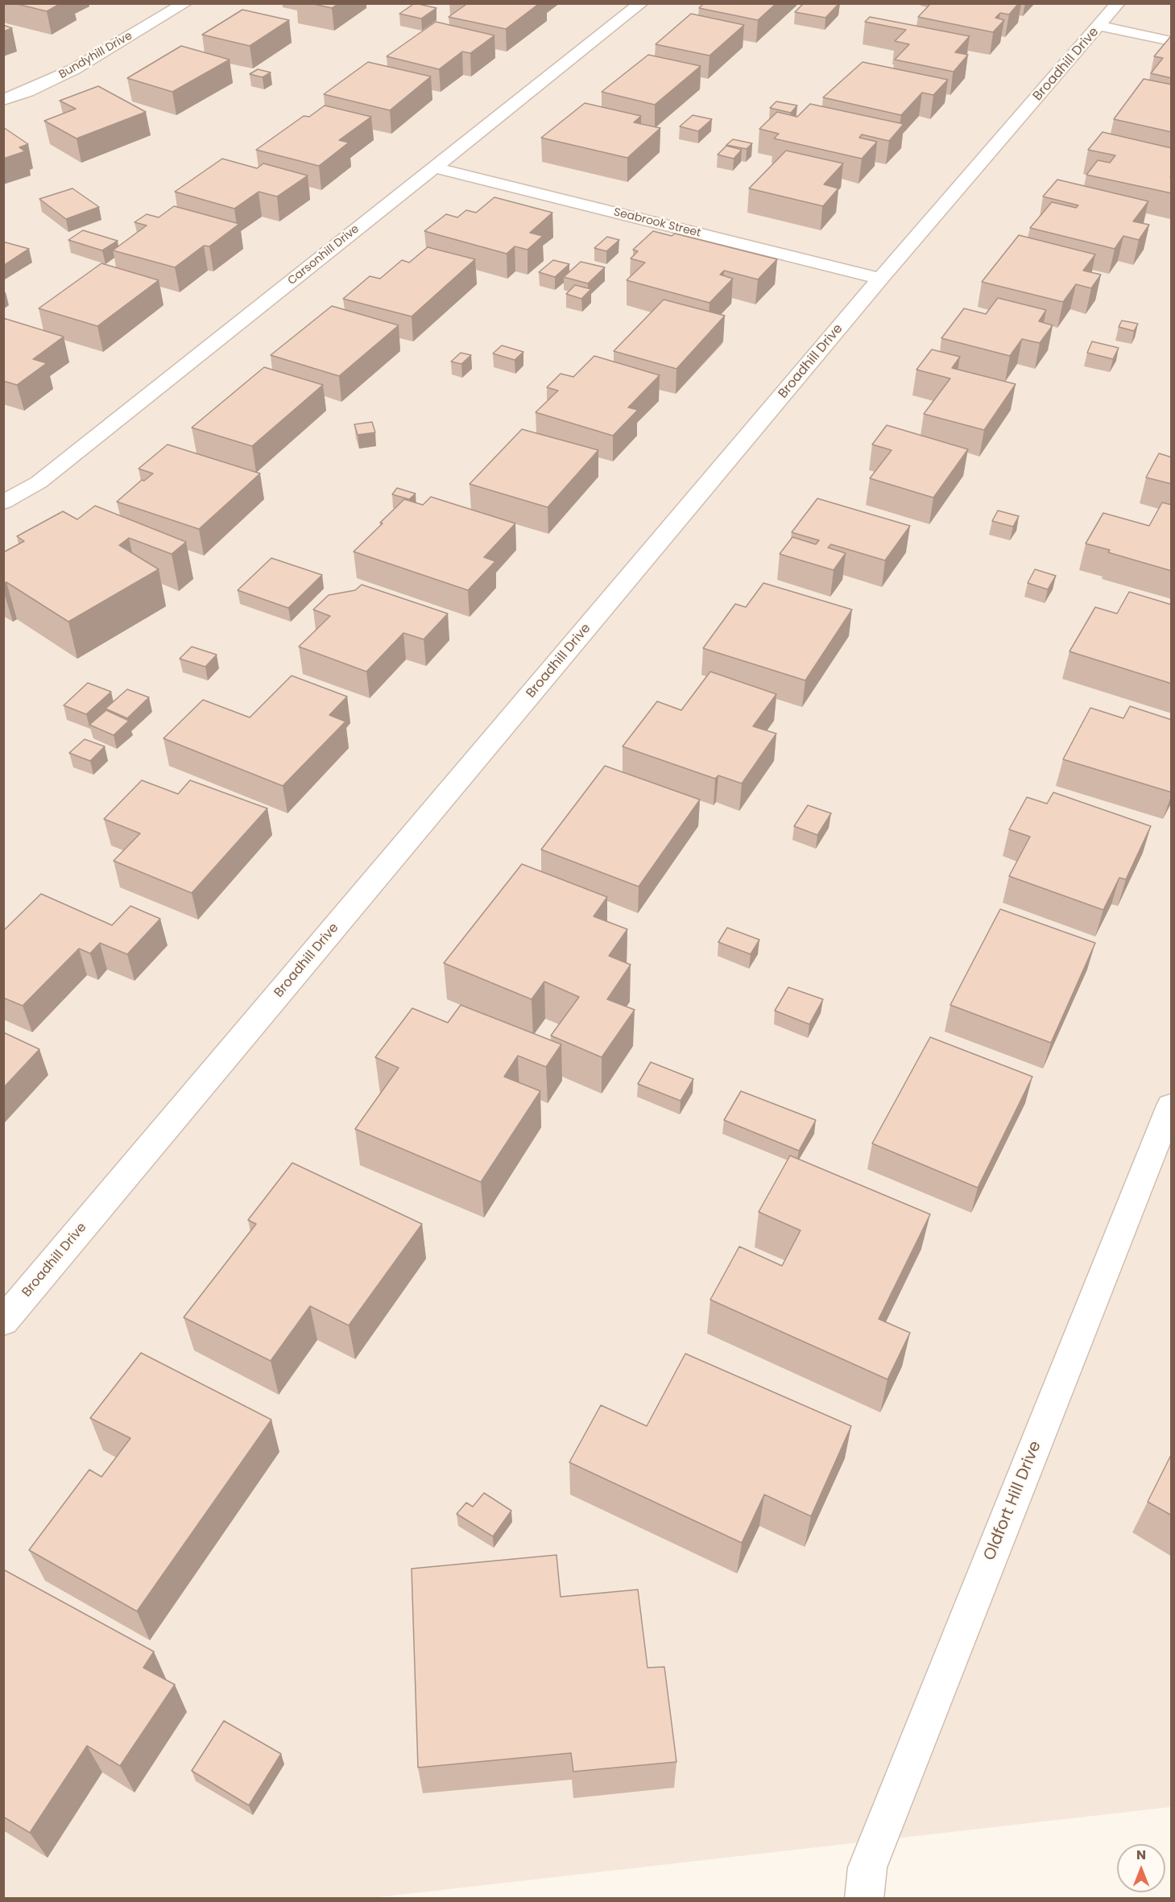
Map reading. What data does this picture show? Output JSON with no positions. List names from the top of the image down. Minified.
{"streets":{"street":["Bundyhill Drive","Broadhill Drive","Seabrook Street","Carsonhill Drive","Oldfort Hill Drive"]},"crossings":[["Broadhill Drive","Seabrook Street"],["Seabrook Street","Carsonhill Drive"]],"north":"top"}
